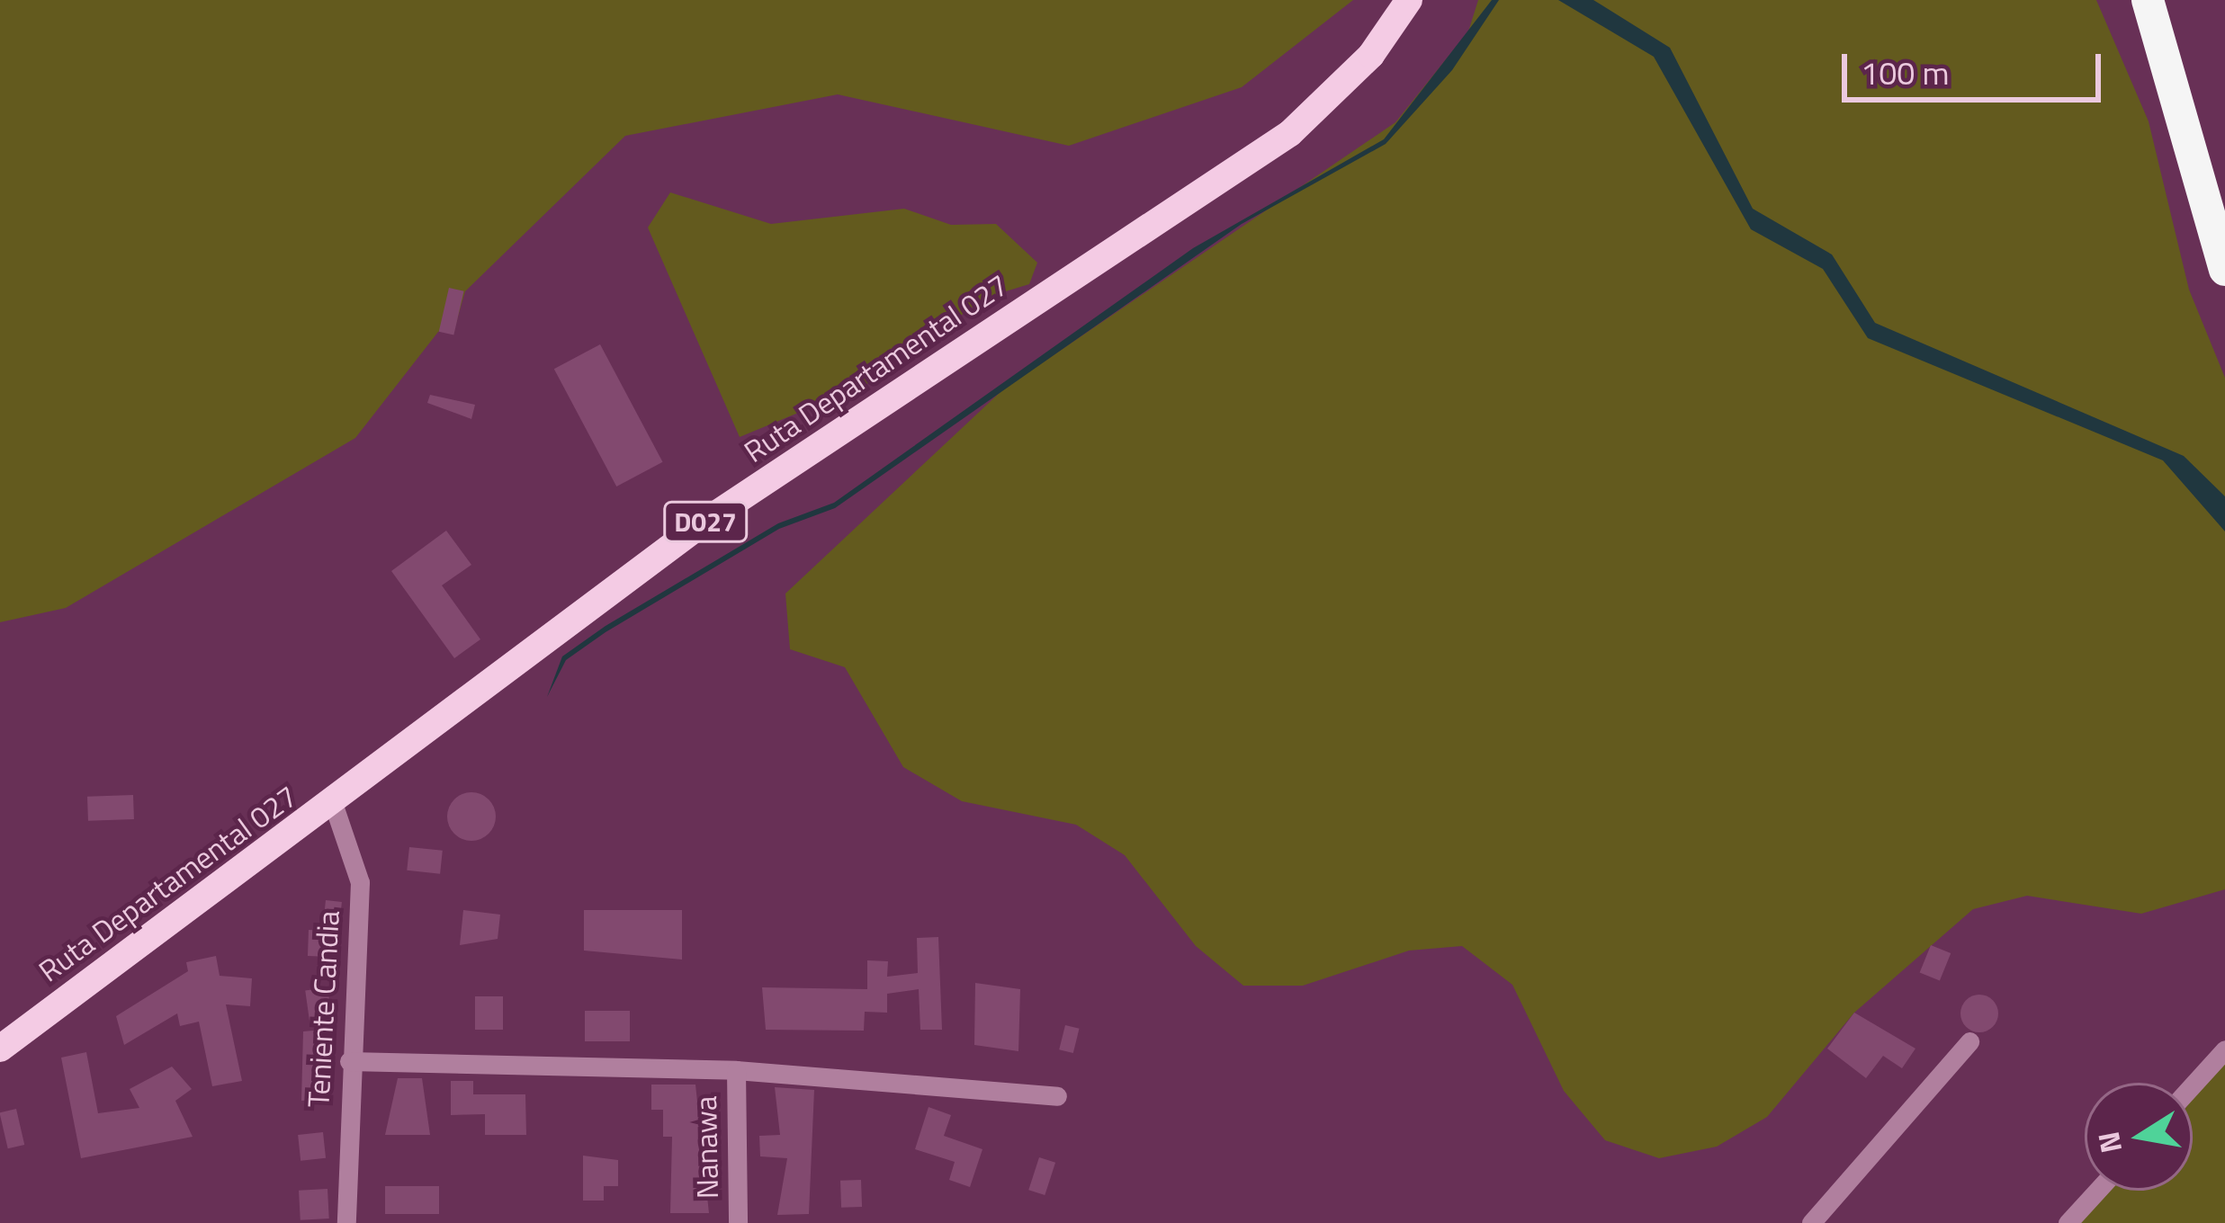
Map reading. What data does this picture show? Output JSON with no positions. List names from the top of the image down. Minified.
{"streets":{"main road":["Ruta Departamental 027","D027"],"street":["Teniente Candia","Nanawa"]},"crossings":[["Ruta Departamental 027","Teniente Candia"]],"scale_bar":"100 m","north":"left"}
